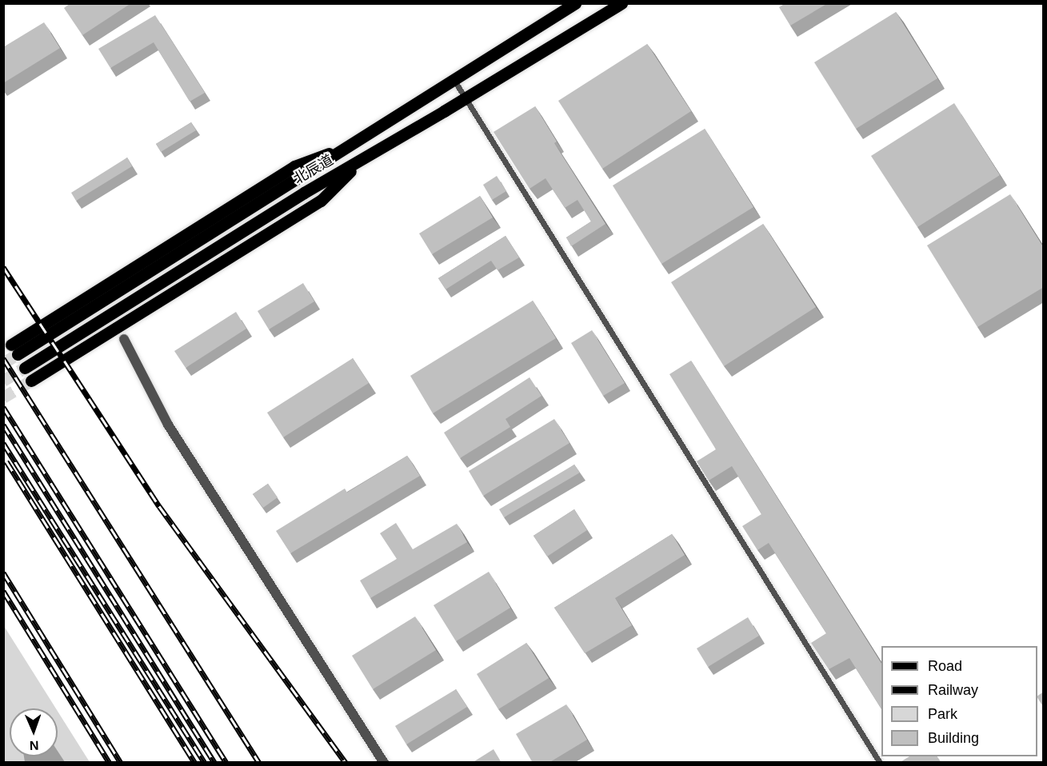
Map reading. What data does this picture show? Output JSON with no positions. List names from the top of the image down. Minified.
{"streets":{"main road":["北辰道"]},"legend":["Road","Railway","Park","Building"],"north":"bottom"}
